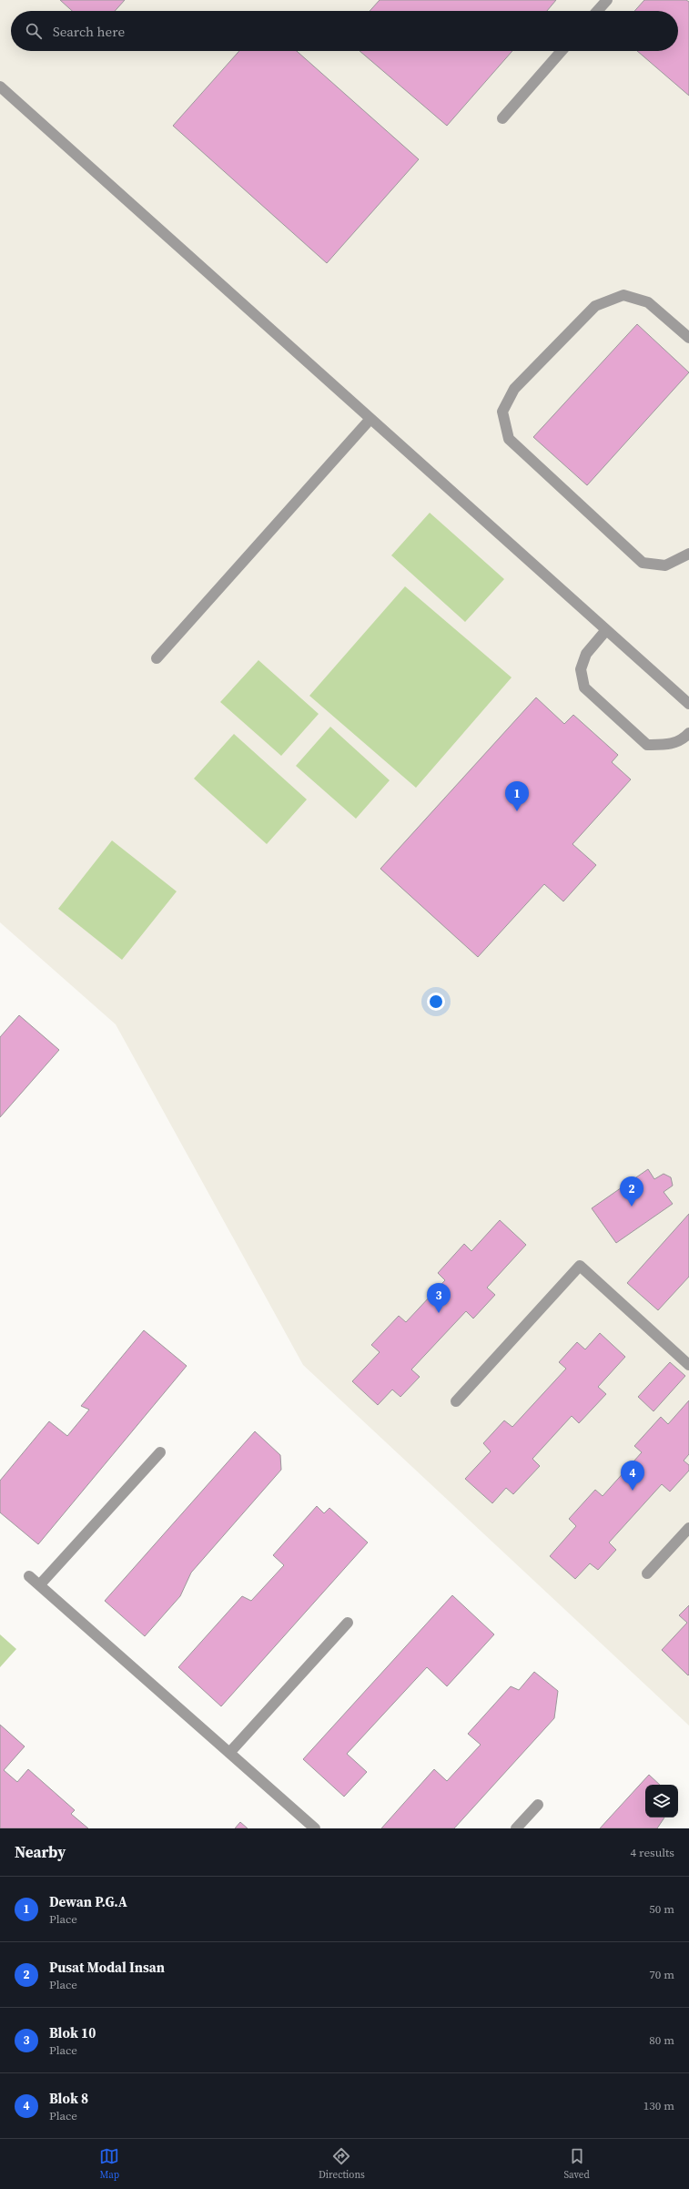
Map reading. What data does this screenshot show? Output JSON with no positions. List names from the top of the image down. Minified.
{"page":{"search":"Search here","pins":["1","2","3","4"],"heading":["Nearby","4 results"],"list":[{"mark":"1","name":"Dewan P.G.A","note":"Place","value":"50 m"},{"mark":"2","name":"Pusat Modal Insan","note":"Place","value":"70 m"},{"mark":"3","name":"Blok 10","note":"Place","value":"80 m"},{"mark":"4","name":"Blok 8","note":"Place","value":"130 m"}],"nav":["Map","Directions","Saved"]}}
